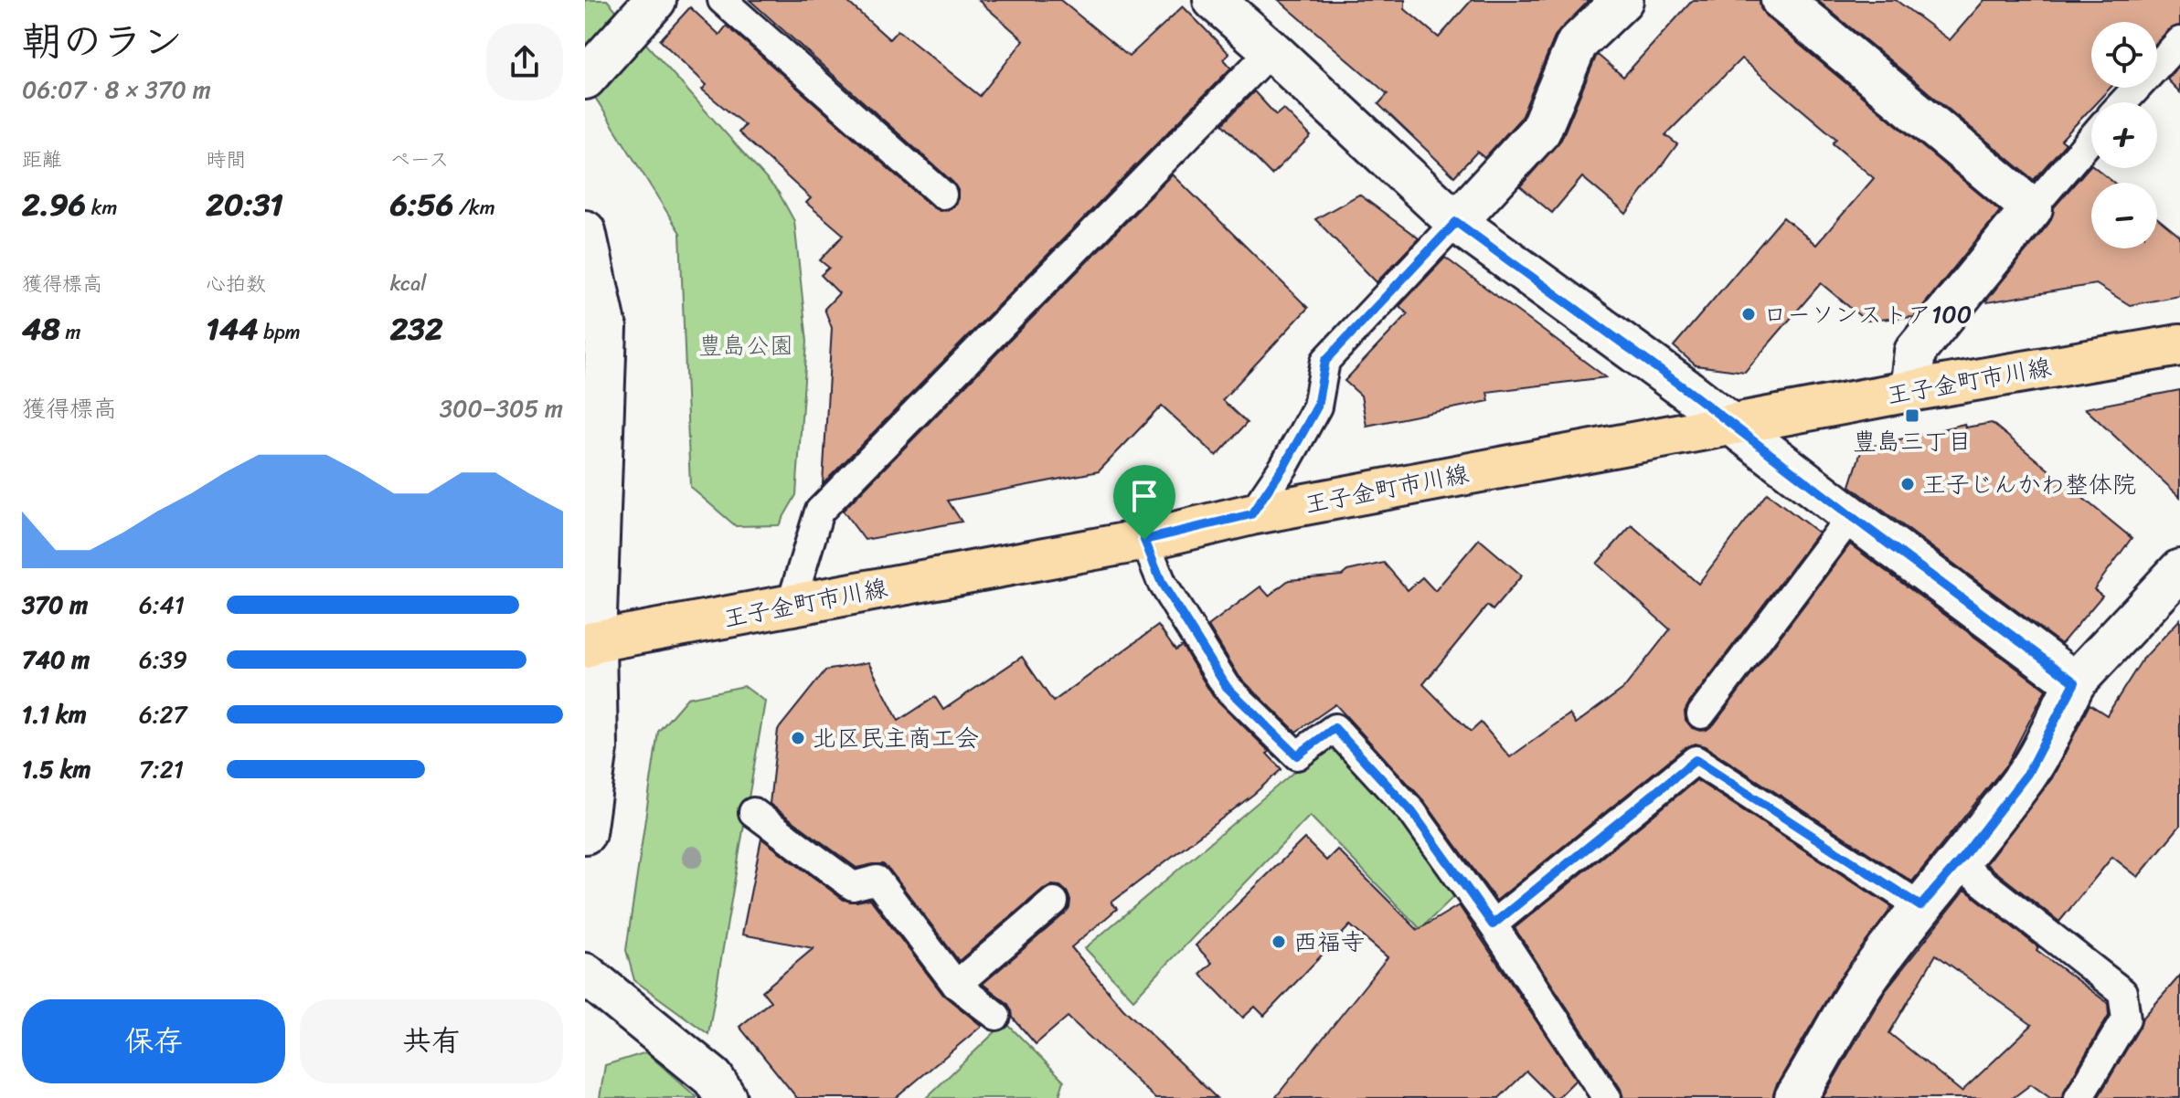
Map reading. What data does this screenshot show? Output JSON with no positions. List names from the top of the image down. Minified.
{"streets":{"main road":["王子金町市川線"]},"parks":["豊島公園"],"places":{"other":["ローソンストア100","王子じんかわ整体院","北区民主商工会","西福寺"],"transit":["豊島三丁目"]},"page":{"heading":["朝のラン","06:07 · 8 × 370 m"],"map_buttons":["+","−"],"stats":[["距離","2.96 km"],["時間","20:31"],["ペース","6:56 /km"],["獲得標高","48 m"],["心拍数","144 bpm"],["kcal","232"]],"chart":["獲得標高","300–305 m"],"list":[{"name":"370 m","note":"6:41"},{"name":"740 m","note":"6:39"},{"name":"1.1 km","note":"6:27"},{"name":"1.5 km","note":"7:21"}],"buttons":["保存","共有"]}}
